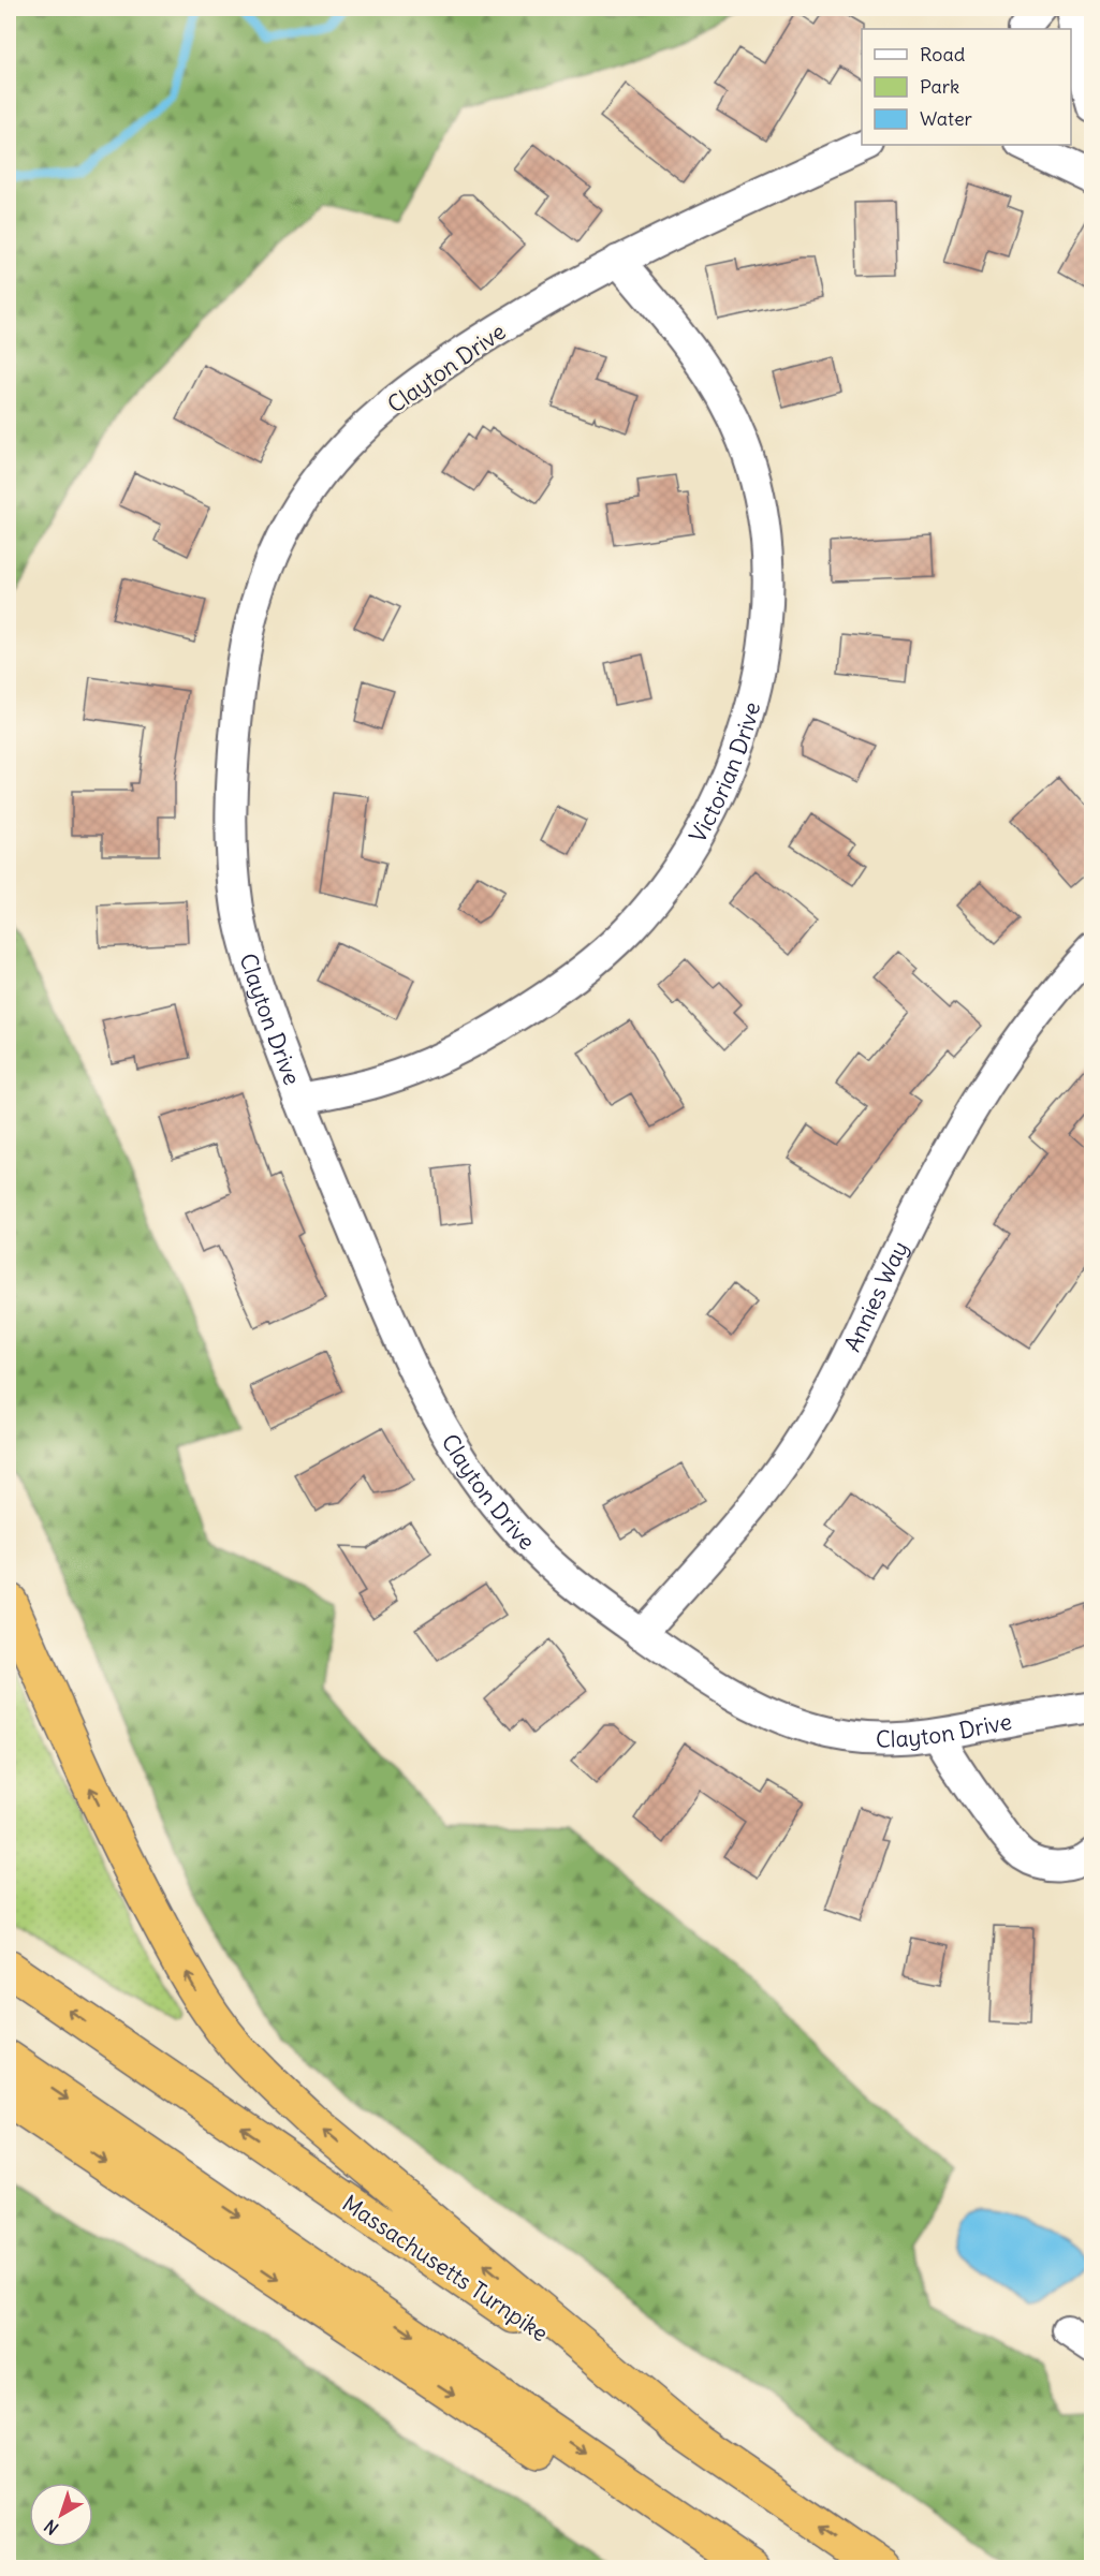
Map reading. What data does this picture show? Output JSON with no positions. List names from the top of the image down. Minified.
{"streets":{"highway":["Massachusetts Turnpike"],"street":["Clayton Drive","Victorian Drive","Annies Way"]},"crossings":[["Clayton Drive","Victorian Drive"],["Clayton Drive","Annies Way"]],"legend":["Road","Park","Water"],"north":"bottom left"}
